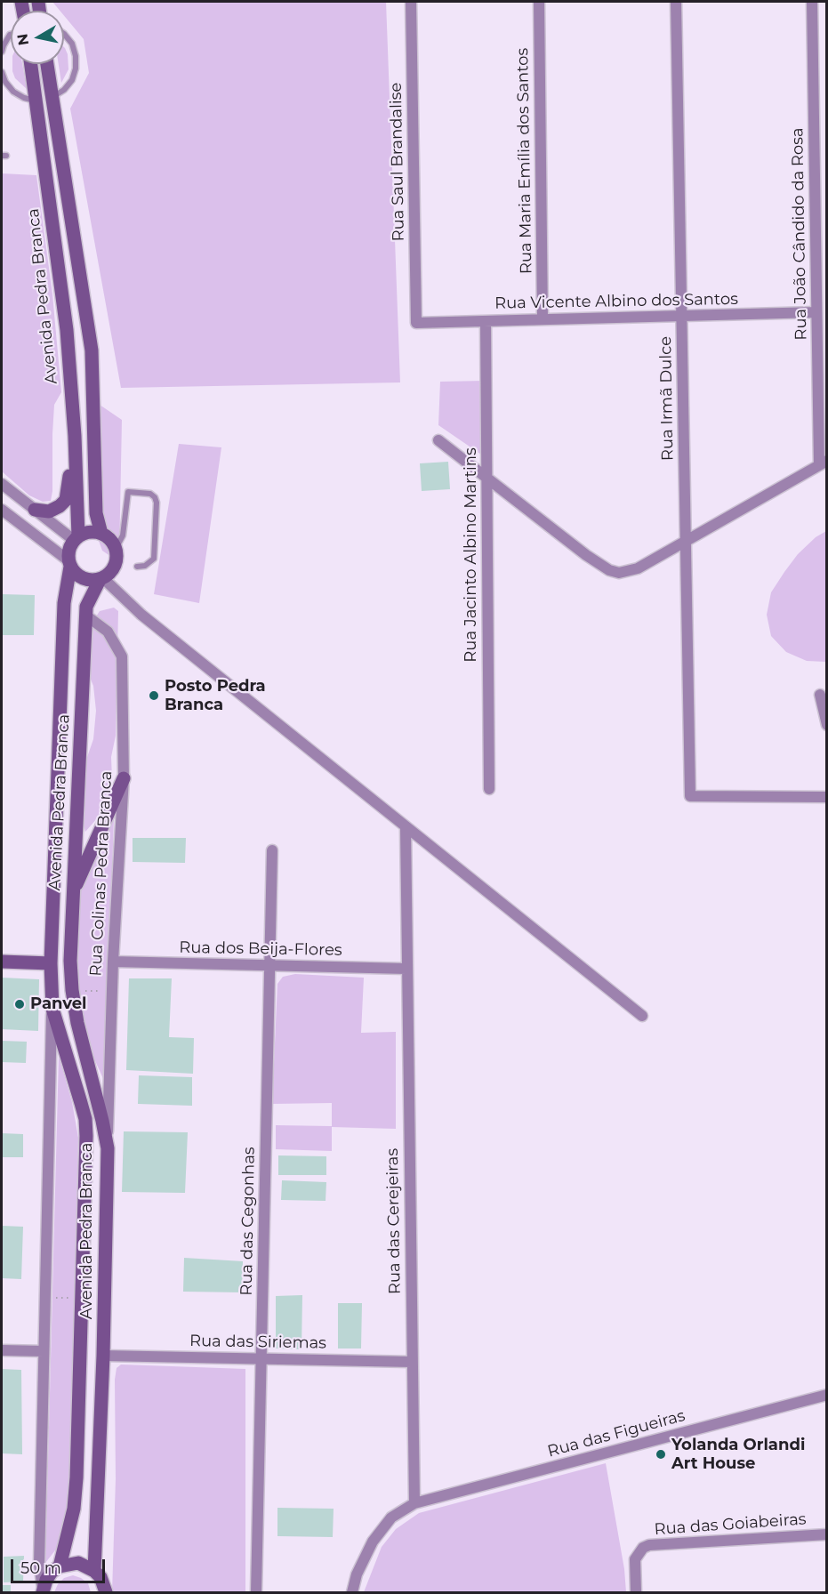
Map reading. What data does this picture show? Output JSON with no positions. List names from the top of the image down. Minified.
{"streets":{"main road":["Avenida Pedra Branca"],"street":["Rua Maria Emília dos Santos","Rua Saul Brandalise","Rua João Cândido da Rosa","Rua Vicente Albino dos Santos","Rua Irmã Dulce","Rua Jacinto Albino Martins","Rua Colinas Pedra Branca","Rua dos Beija-Flores","Rua das Cegonhas","Rua das Cerejeiras","Rua das Siriemas","Rua das Figueiras","Rua das Goiabeiras"]},"crossings":[["Rua Maria Emília dos Santos","Rua Vicente Albino dos Santos"],["Rua Saul Brandalise","Rua Vicente Albino dos Santos"],["Rua João Cândido da Rosa","Rua Vicente Albino dos Santos"],["Avenida Pedra Branca","Rua Colinas Pedra Branca"],["Avenida Pedra Branca","Rua das Siriemas"],["Rua Vicente Albino dos Santos","Rua Irmã Dulce"],["Rua Vicente Albino dos Santos","Rua Jacinto Albino Martins"],["Rua Colinas Pedra Branca","Rua dos Beija-Flores"],["Rua dos Beija-Flores","Rua das Cegonhas"],["Rua dos Beija-Flores","Rua das Cerejeiras"],["Rua das Cegonhas","Rua das Siriemas"],["Rua das Cerejeiras","Rua das Siriemas"],["Rua das Cerejeiras","Rua das Figueiras"]],"places":["Posto Pedra Branca","Panvel","Yolanda Orlandi Art House"],"scale_bar":"50 m","north":"left"}
